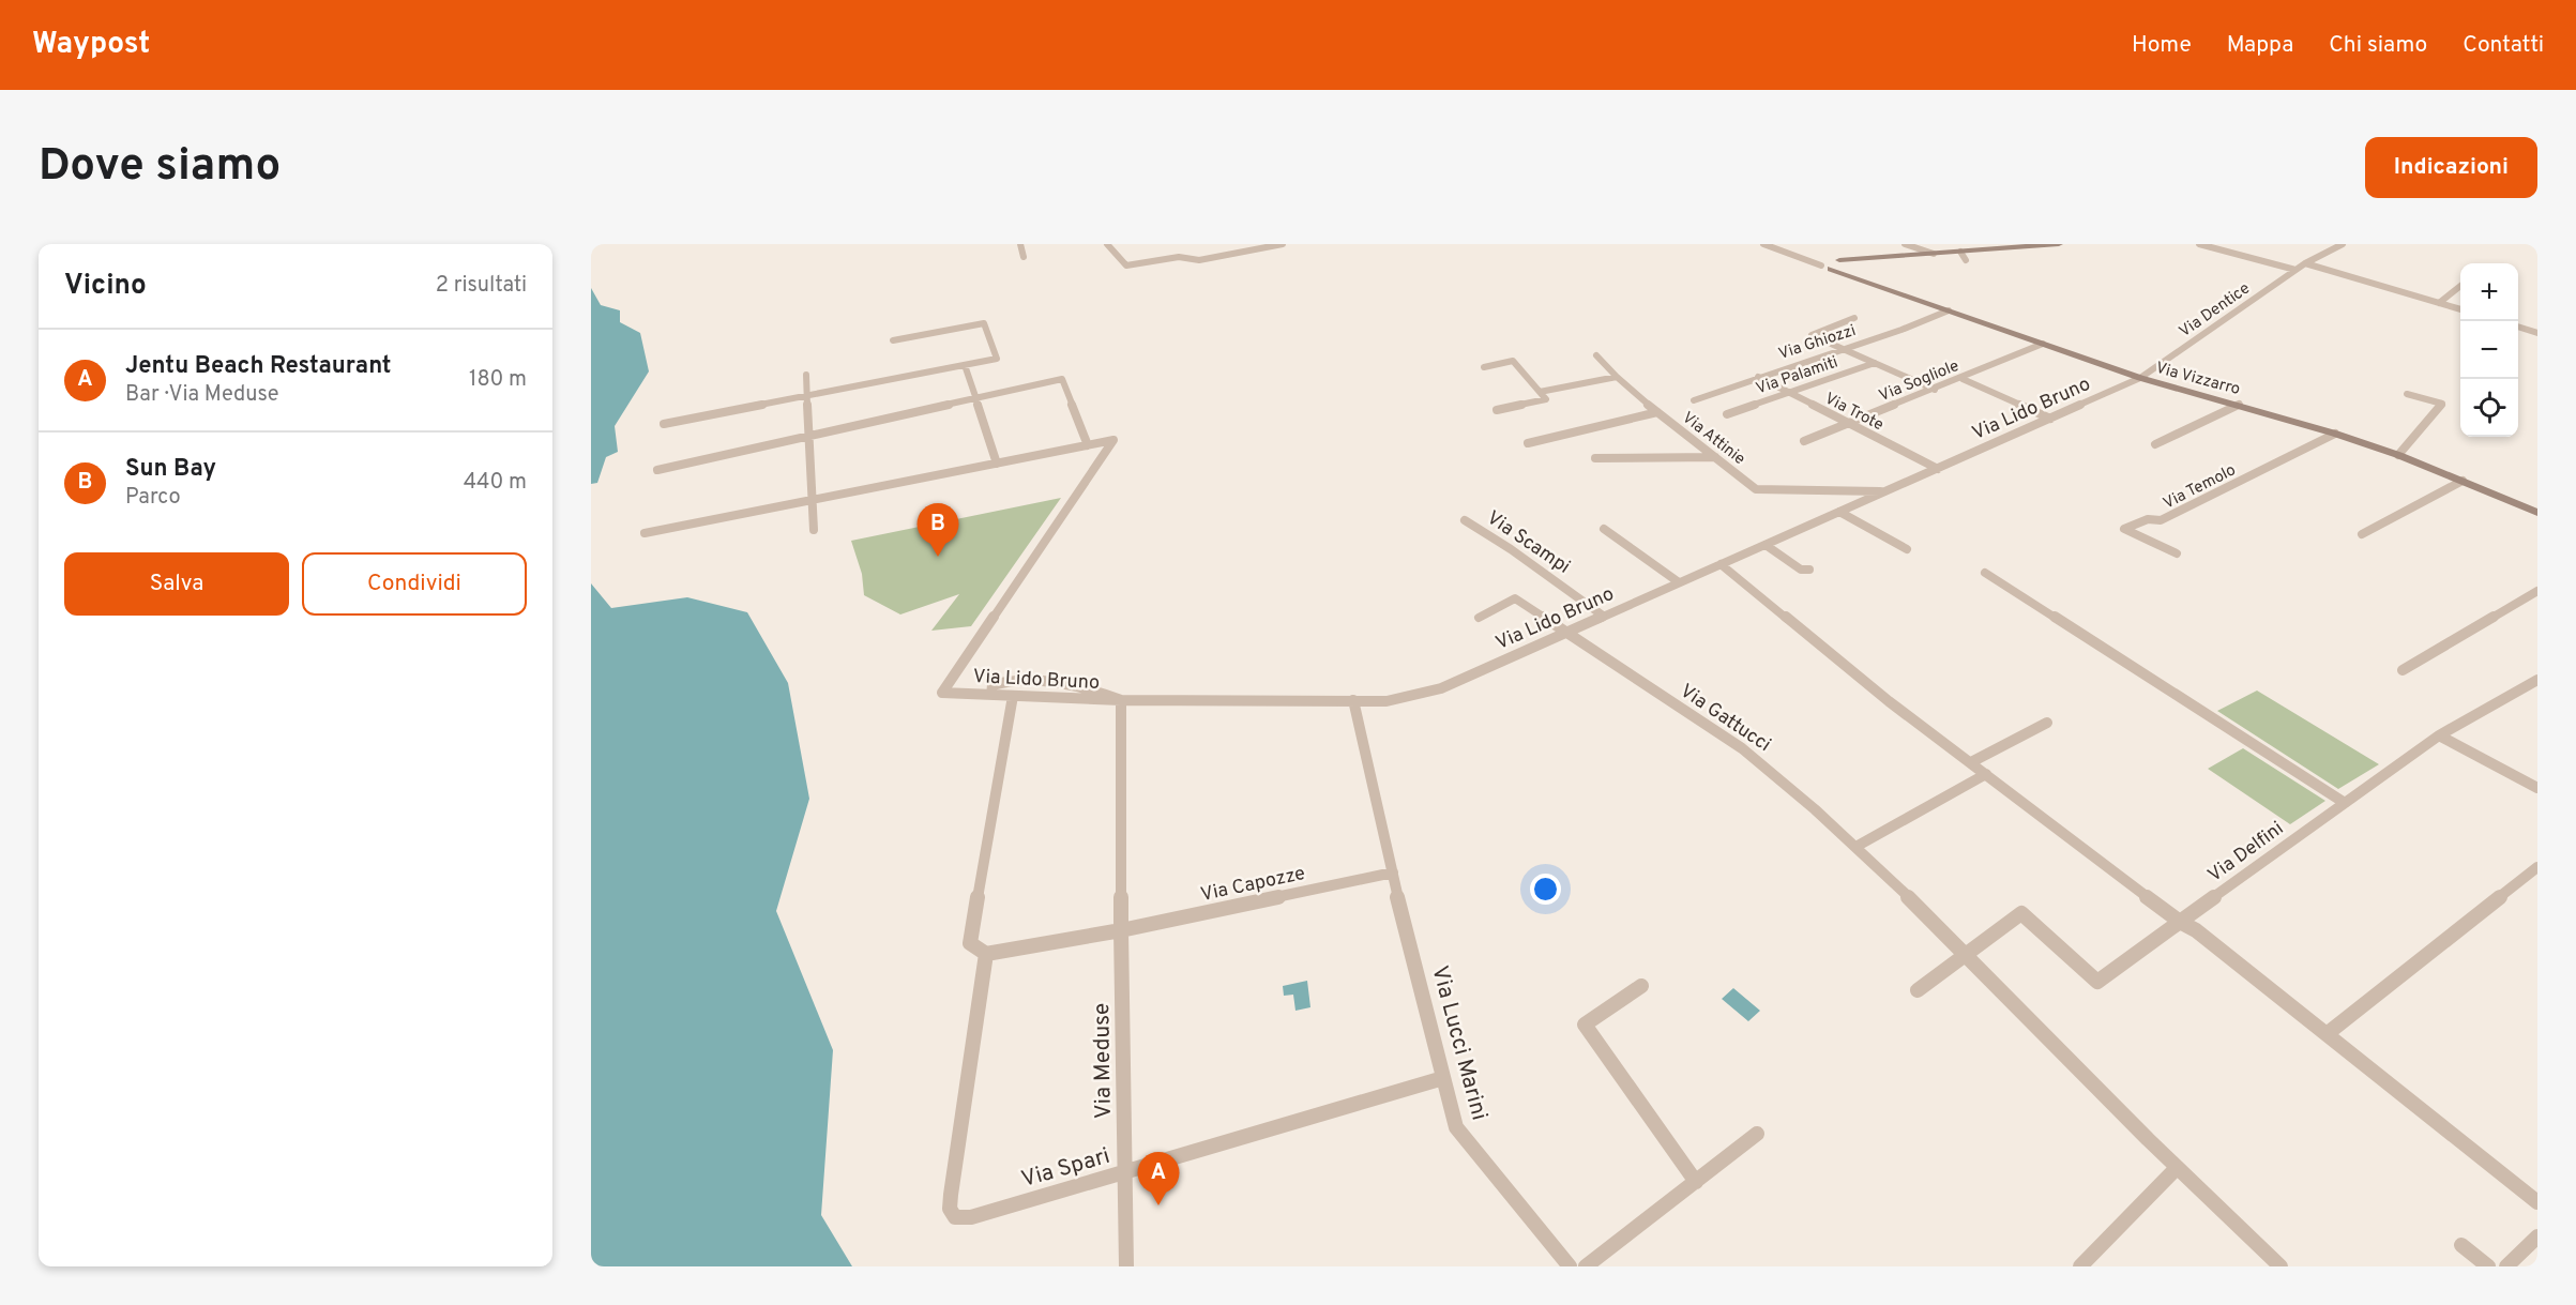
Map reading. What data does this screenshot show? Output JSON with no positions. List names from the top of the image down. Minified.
{"streets":{"street":["Via Dentice","Via Ghiozzi","Via Palamiti","Via Vizzarro","Via Sogliole","Via Lido Bruno","Via Trote","Via Attinie","Via Temolo","Via Scampi","Via Gattucci","Via Delfini","Via Capozze","Via Lucci Marini","Via Meduse","Via Spari"]},"crossings":[["Via Dentice","Via Vizzarro"],["Via Dentice","Via Lido Bruno"],["Via Ghiozzi","Via Vizzarro"],["Via Ghiozzi","Via Trote"],["Via Palamiti","Via Trote"],["Via Vizzarro","Via Sogliole"],["Via Vizzarro","Via Lido Bruno"],["Via Vizzarro","Via Temolo"],["Via Sogliole","Via Trote"],["Via Lido Bruno","Via Trote"],["Via Lido Bruno","Via Attinie"],["Via Lido Bruno","Via Scampi"],["Via Lido Bruno","Via Gattucci"],["Via Lido Bruno","Via Lucci Marini"],["Via Lido Bruno","Via Meduse"],["Via Gattucci","Via Delfini"],["Via Capozze","Via Lucci Marini"],["Via Capozze","Via Meduse"],["Via Capozze","Via Spari"],["Via Lucci Marini","Via Spari"],["Via Meduse","Via Spari"]],"page":{"header":"Waypost","nav":["Home","Mappa","Chi siamo","Contatti"],"buttons":["Indicazioni",["Salva","Condividi"]],"title":"Dove siamo","heading":["Vicino","2 risultati"],"map_buttons":["+","−"],"list":[{"mark":"A","name":"Jentu Beach Restaurant","note":"Bar · Via Meduse","value":"180 m"},{"mark":"B","name":"Sun Bay","note":"Parco","value":"440 m"}],"pins":["B","A"]}}
